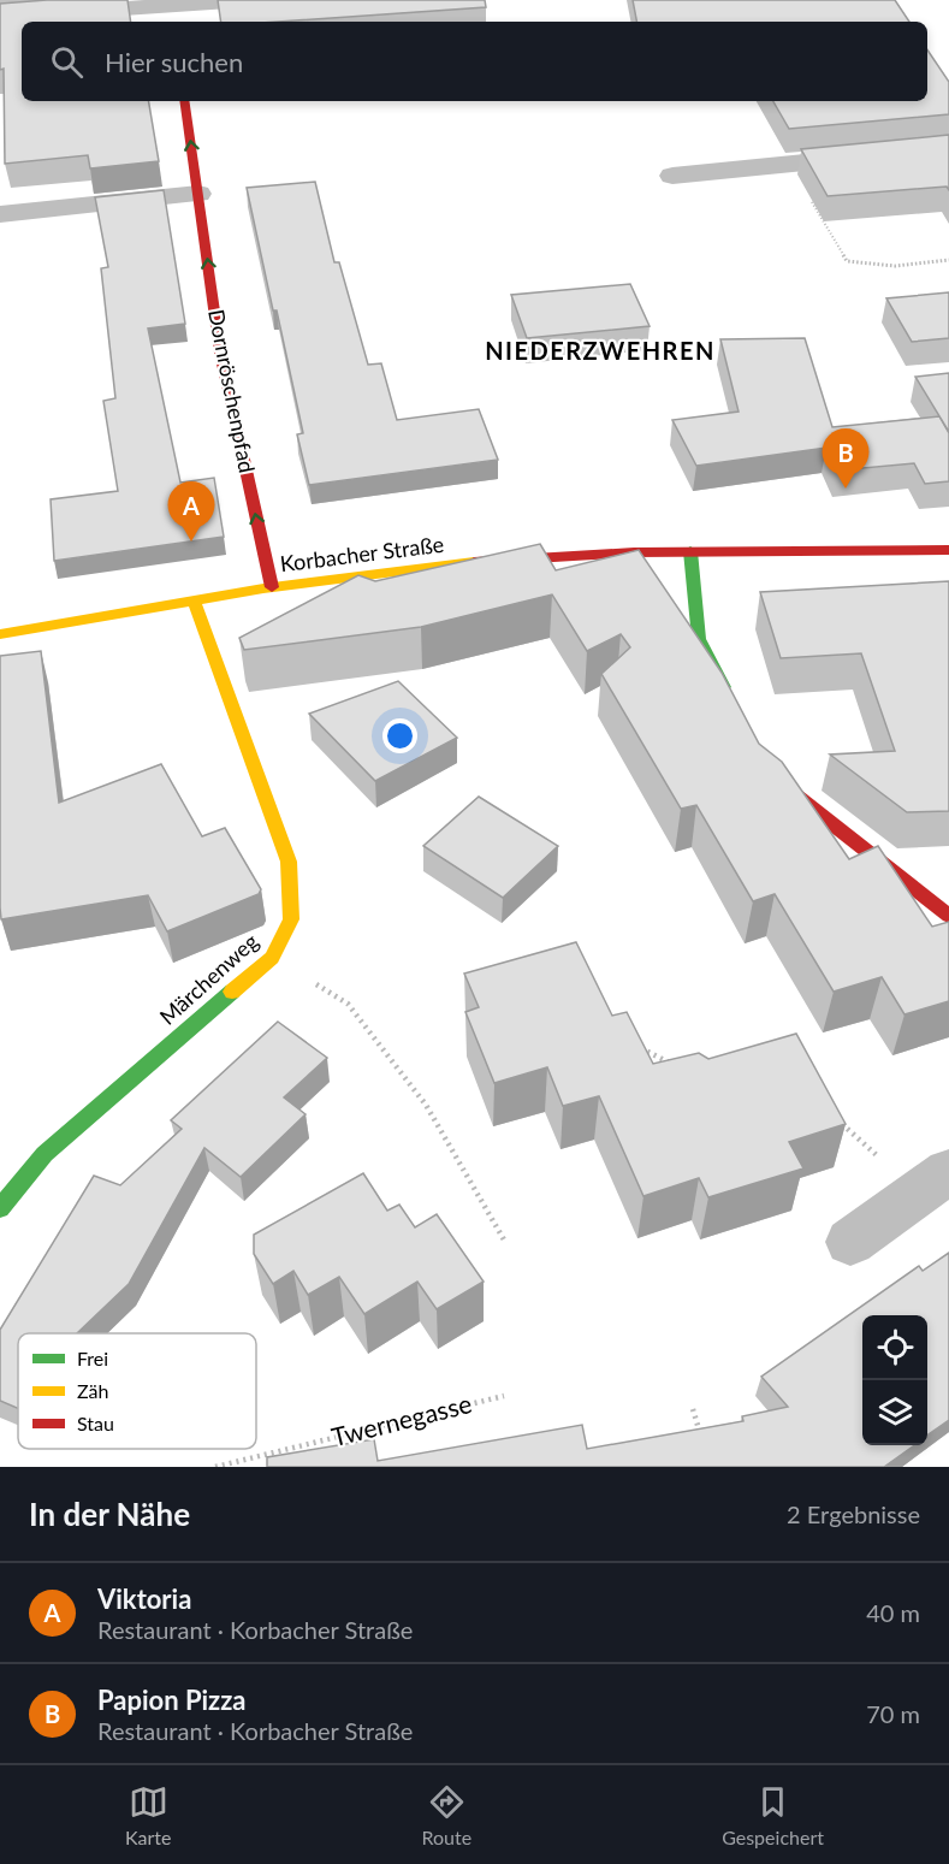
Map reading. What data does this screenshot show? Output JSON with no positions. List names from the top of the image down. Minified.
{"streets":{"street":["Dornröschenpfad","Korbacher Straße","Märchenweg"],"path":["Twernegasse"]},"crossings":[["Dornröschenpfad","Korbacher Straße"],["Korbacher Straße","Märchenweg"]],"one_way":["Dornröschenpfad"],"districts":["NIEDERZWEHREN"],"legend":["Frei","Zäh","Stau"],"page":{"search":"Hier suchen","pins":["B","A"],"heading":["In der Nähe","2 Ergebnisse"],"list":[{"mark":"A","name":"Viktoria","note":"Restaurant · Korbacher Straße","value":"40 m"},{"mark":"B","name":"Papion Pizza","note":"Restaurant · Korbacher Straße","value":"70 m"}],"nav":["Karte","Route","Gespeichert"]}}
